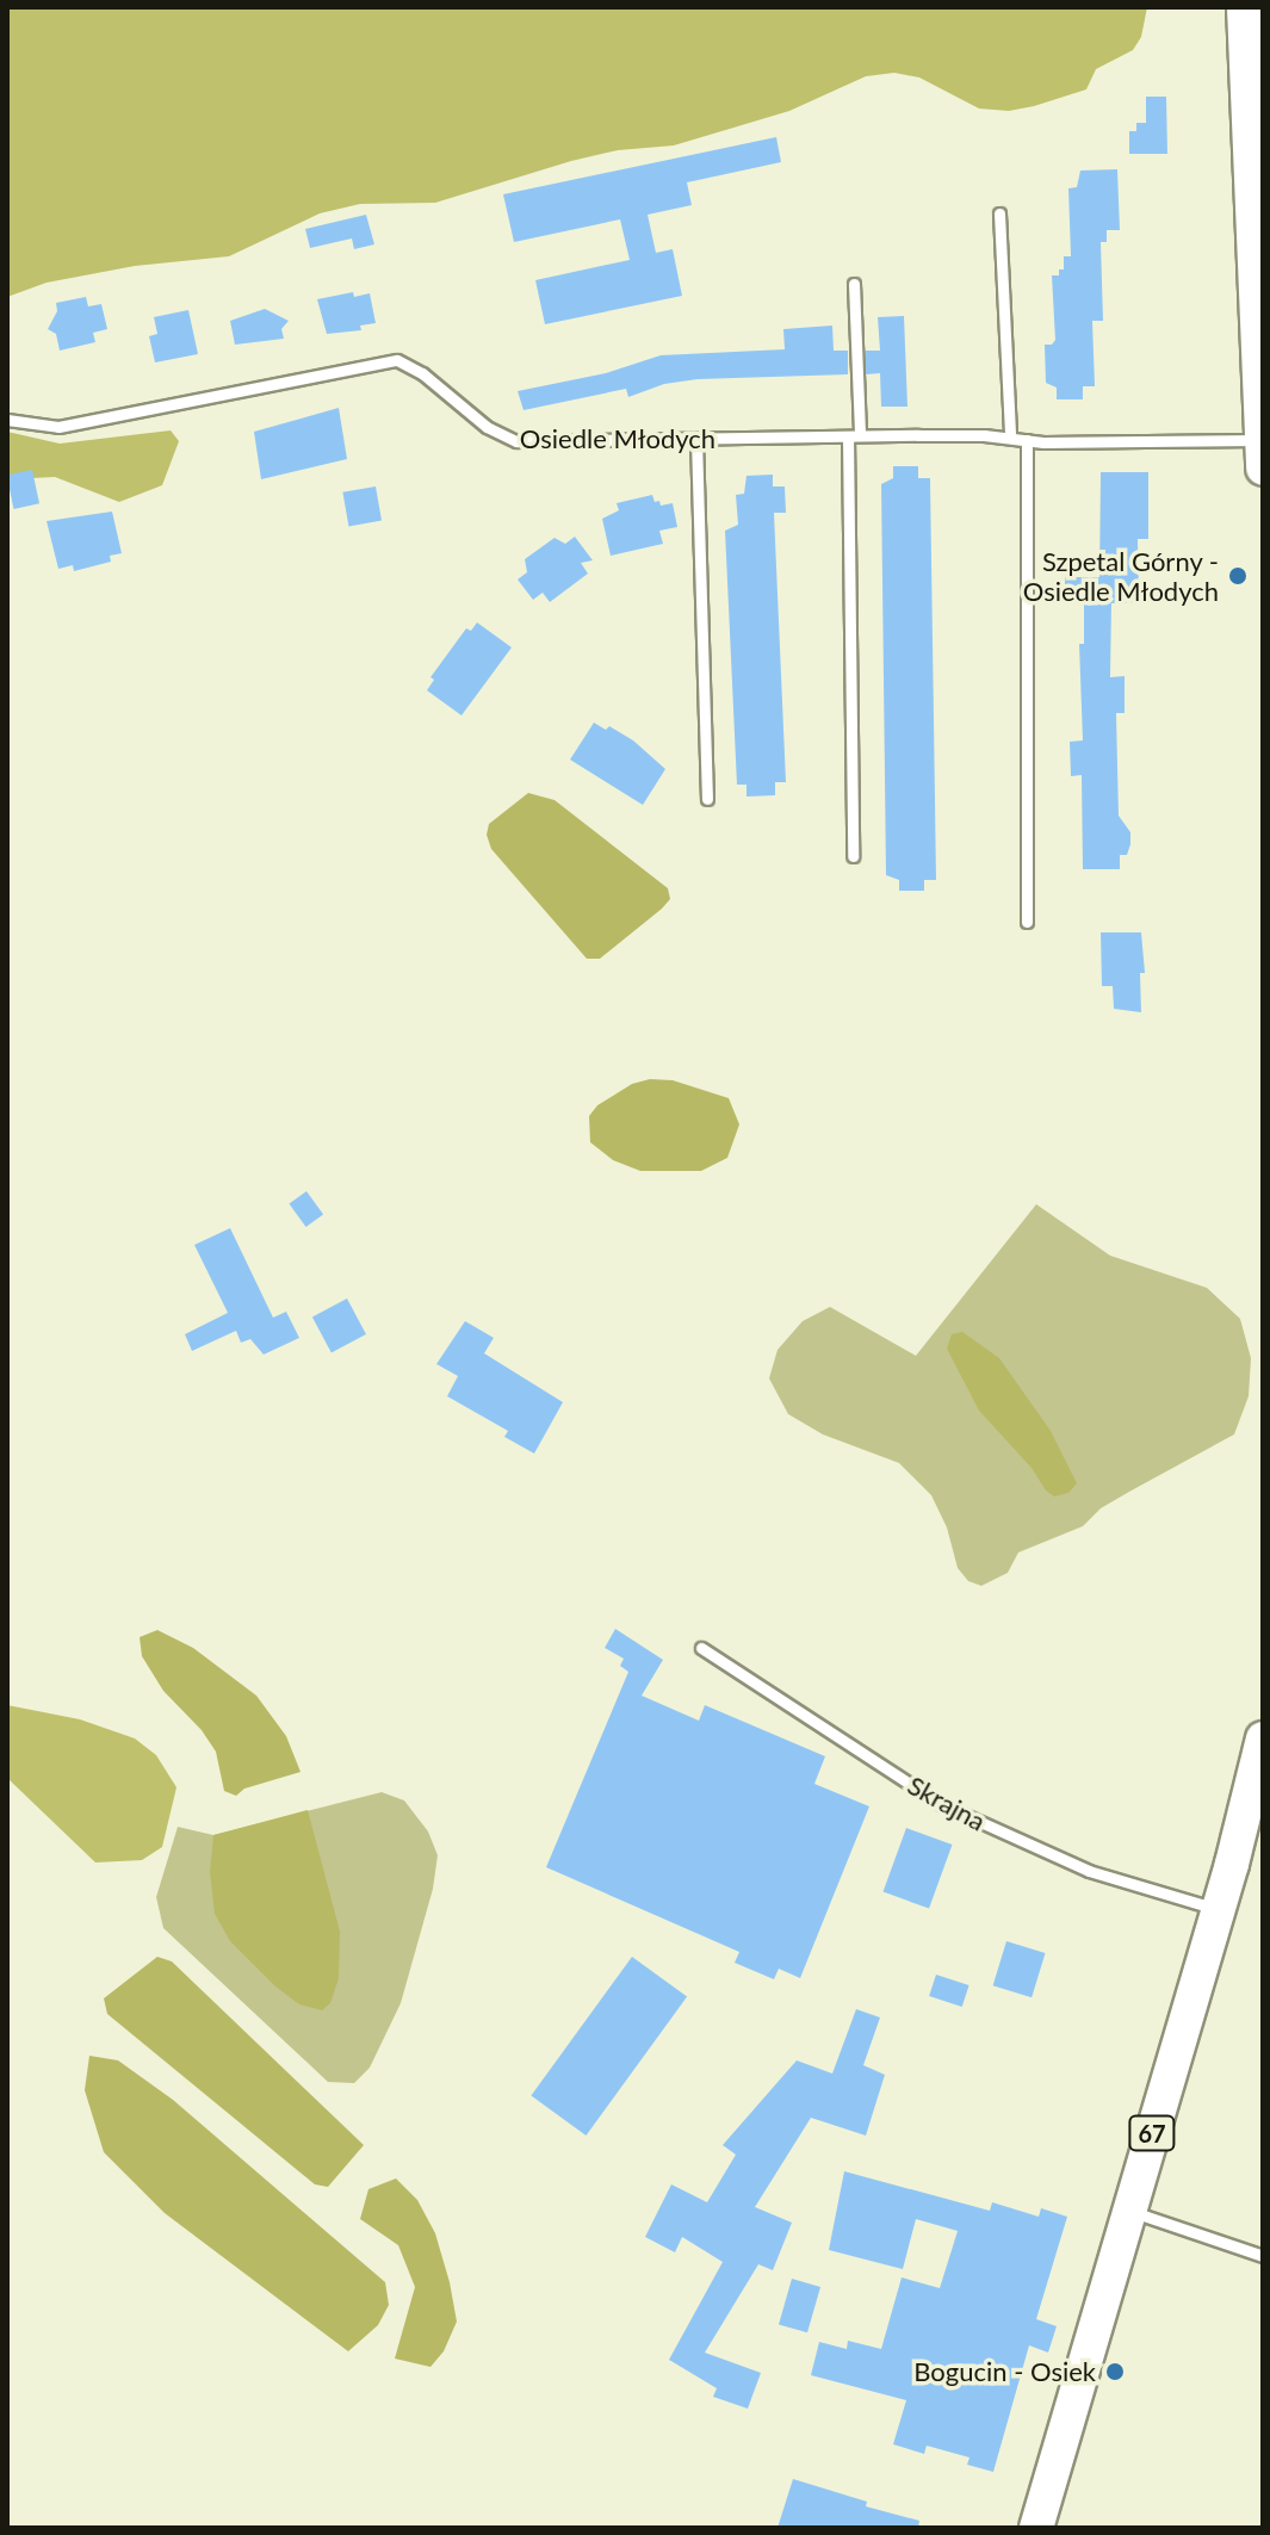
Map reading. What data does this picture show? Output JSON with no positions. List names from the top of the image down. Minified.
{"streets":{"main road":["67"],"lane":["Osiedle Młodych","Skrajna"]},"crossings":[["Skrajna","67"]],"places":["Szpetal Górny - Osiedle Młodych","Bogucin - Osiek"]}
